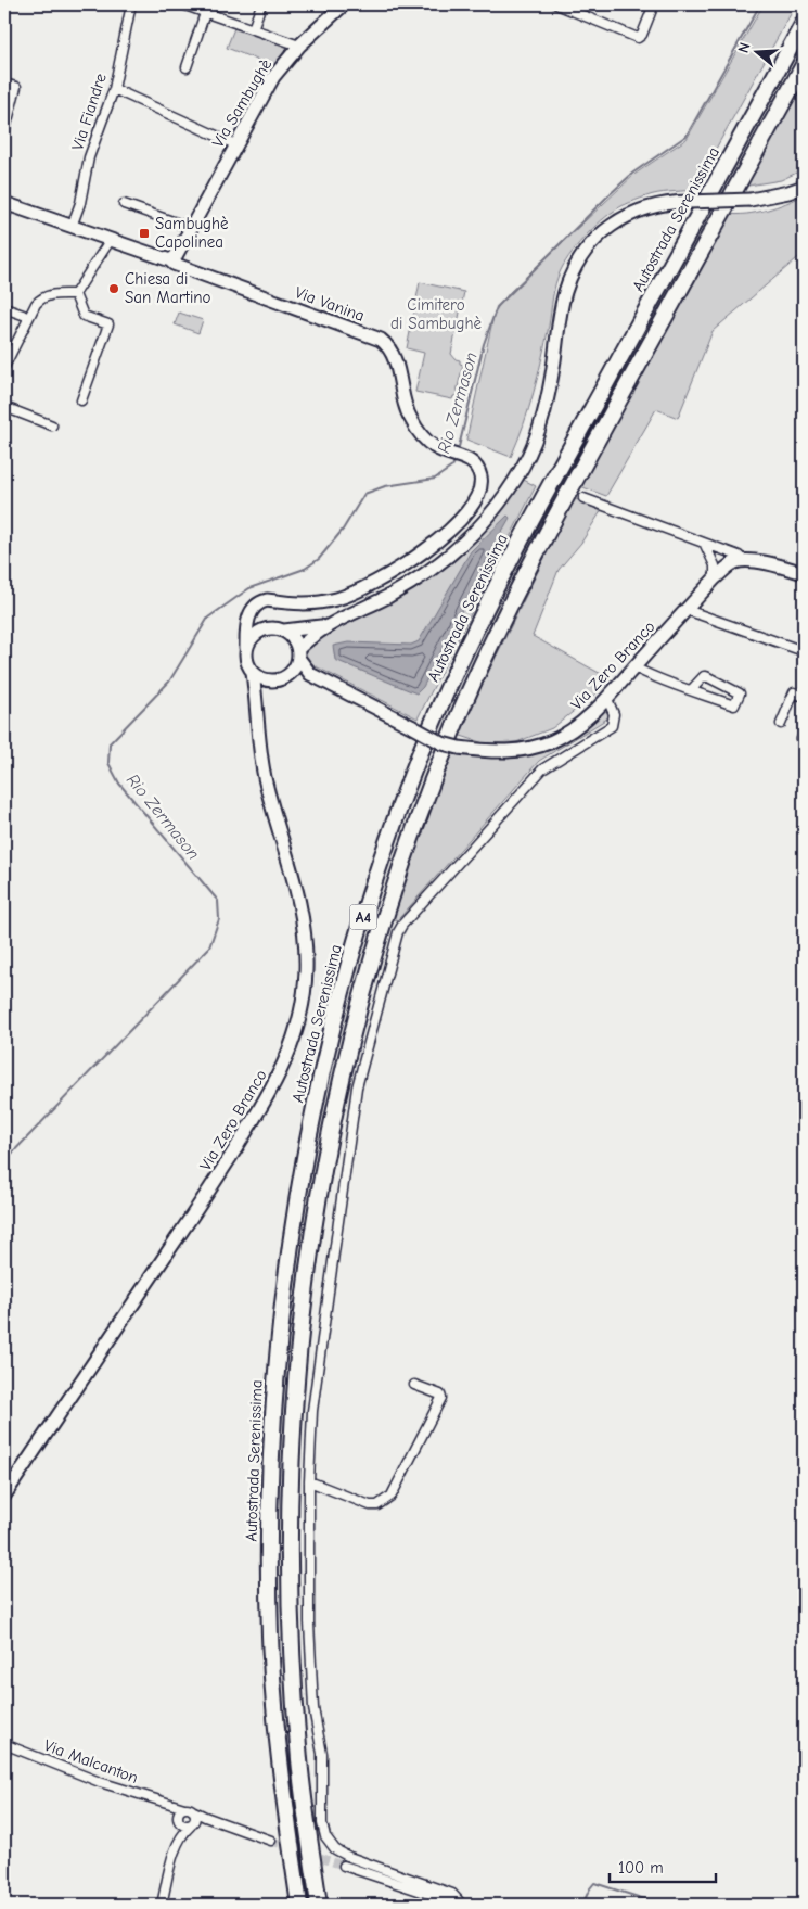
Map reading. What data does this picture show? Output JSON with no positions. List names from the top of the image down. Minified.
{"streets":{"highway":["Autostrada Serenissima","A4"],"main road":["Via Sambughè","Via Vanina","Via Zero Branco"],"street":["Via Fiandre","Via Malcanton"]},"crossings":[["Via Sambughè","Via Vanina"]],"water":["Rio Zermason"],"parks":["Cimitero di Sambughè"],"places":{"transit":["Sambughè Capolinea"],"other":["Chiesa di San Martino"]},"scale_bar":"100 m","north":"left"}
